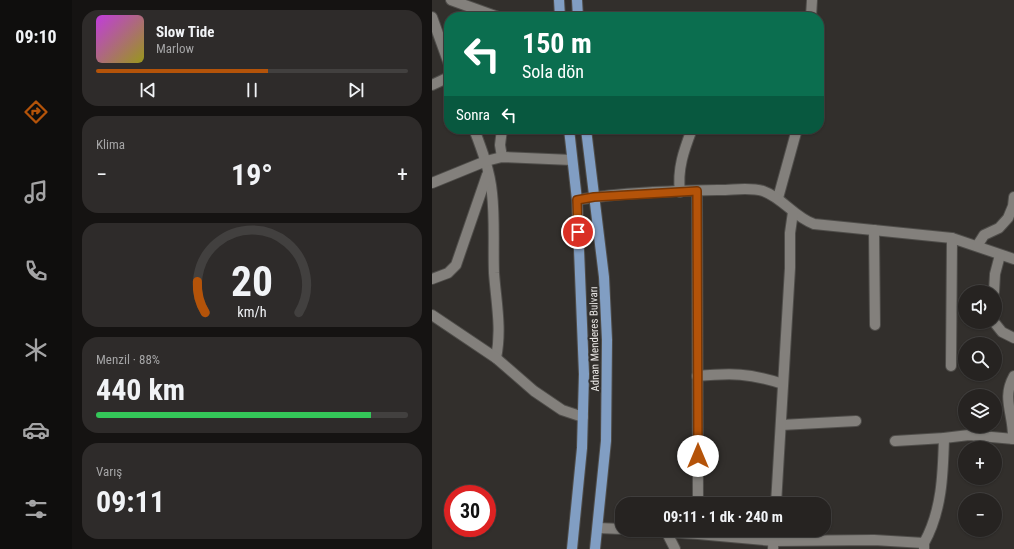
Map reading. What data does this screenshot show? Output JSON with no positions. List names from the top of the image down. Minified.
{"streets":{"main road":["Adnan Menderes Bulvarı"]},"page":{"tabs":"09:10","turn":["150 m","Sola dön"],"song":["Slow Tide","Marlow"],"then":"Sonra","tile":["Klima",["Menzil · 88%","440 km"],["Varış","09:11"]],"heat":["−","19°","+"],"map_buttons":["+","−"],"limit":"30","trip":"09:11 · 1 dk · 240 m","gauge":["20","km/h"]}}
